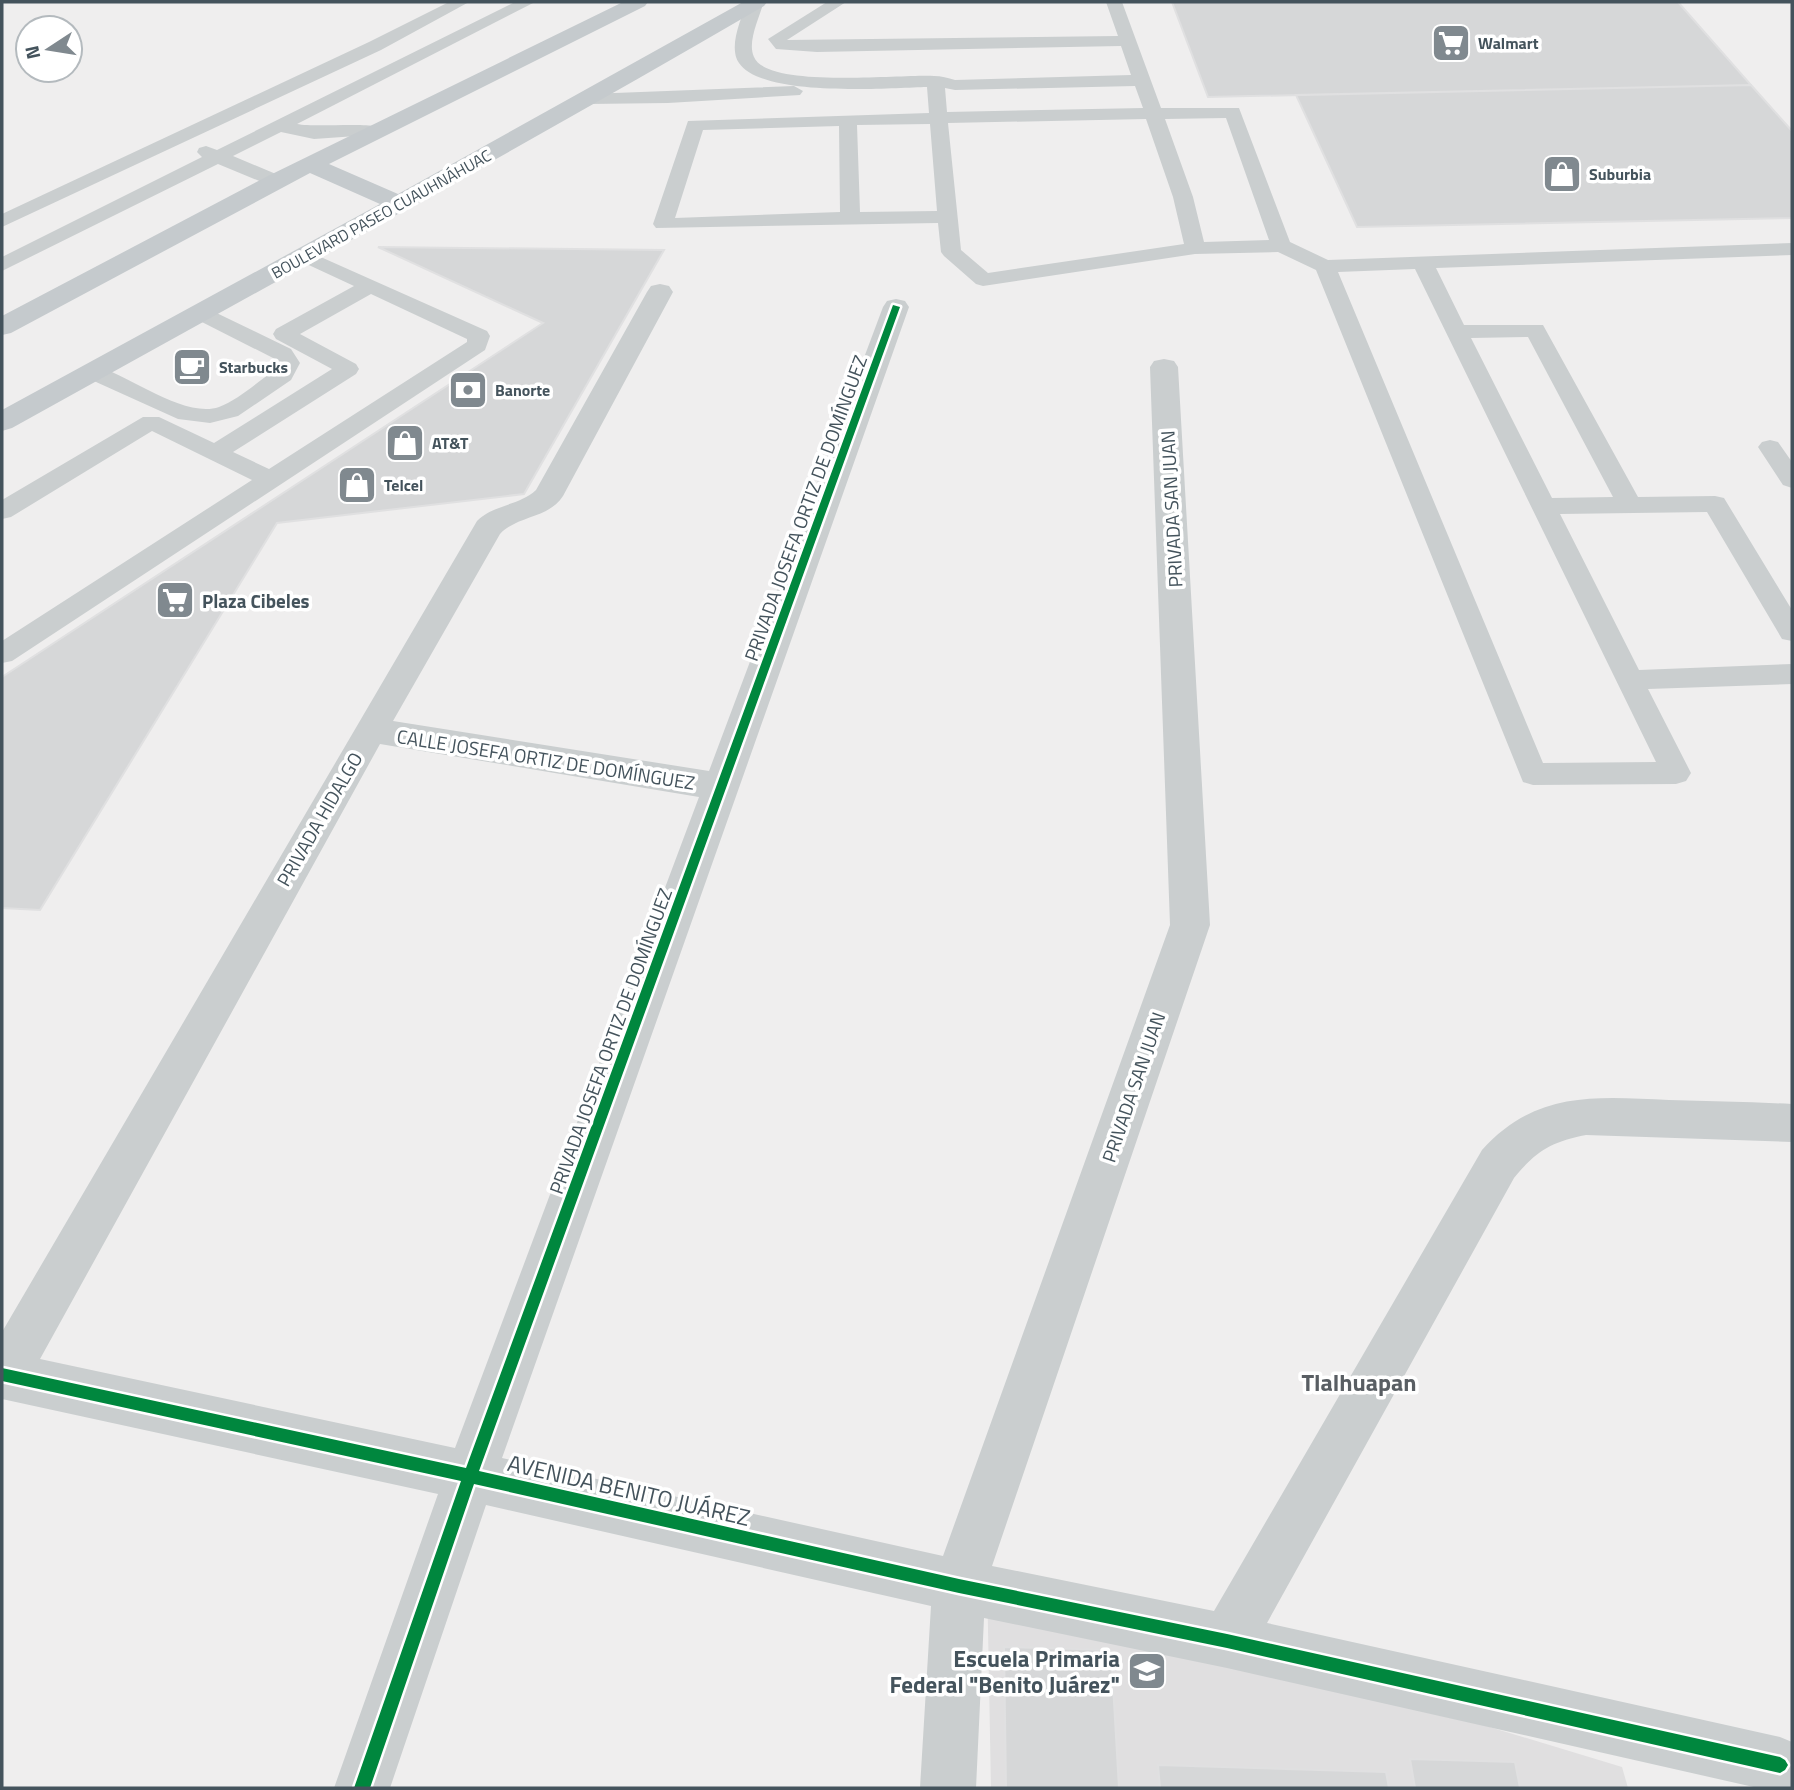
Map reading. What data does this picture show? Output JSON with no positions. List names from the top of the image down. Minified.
{"streets":{"main road":["BOULEVARD PASEO CUAUHNÁHUAC"],"street":["PRIVADA JOSEFA ORTIZ DE DOMÍNGUEZ","PRIVADA SAN JUAN","CALLE JOSEFA ORTIZ DE DOMÍNGUEZ","PRIVADA HIDALGO","AVENIDA BENITO JUÁREZ"]},"crossings":[["PRIVADA JOSEFA ORTIZ DE DOMÍNGUEZ","CALLE JOSEFA ORTIZ DE DOMÍNGUEZ"],["PRIVADA JOSEFA ORTIZ DE DOMÍNGUEZ","AVENIDA BENITO JUÁREZ"],["PRIVADA SAN JUAN","AVENIDA BENITO JUÁREZ"],["CALLE JOSEFA ORTIZ DE DOMÍNGUEZ","PRIVADA HIDALGO"],["PRIVADA HIDALGO","AVENIDA BENITO JUÁREZ"]],"districts":["Tlalhuapan"],"places":{"supermarket":["Walmart","Plaza Cibeles"],"shop":["Suburbia","AT&T","Telcel"],"cafe":["Starbucks"],"bank":["Banorte"],"school or university":["Escuela Primaria Federal \"Benito Juárez\""]},"north":"left"}
